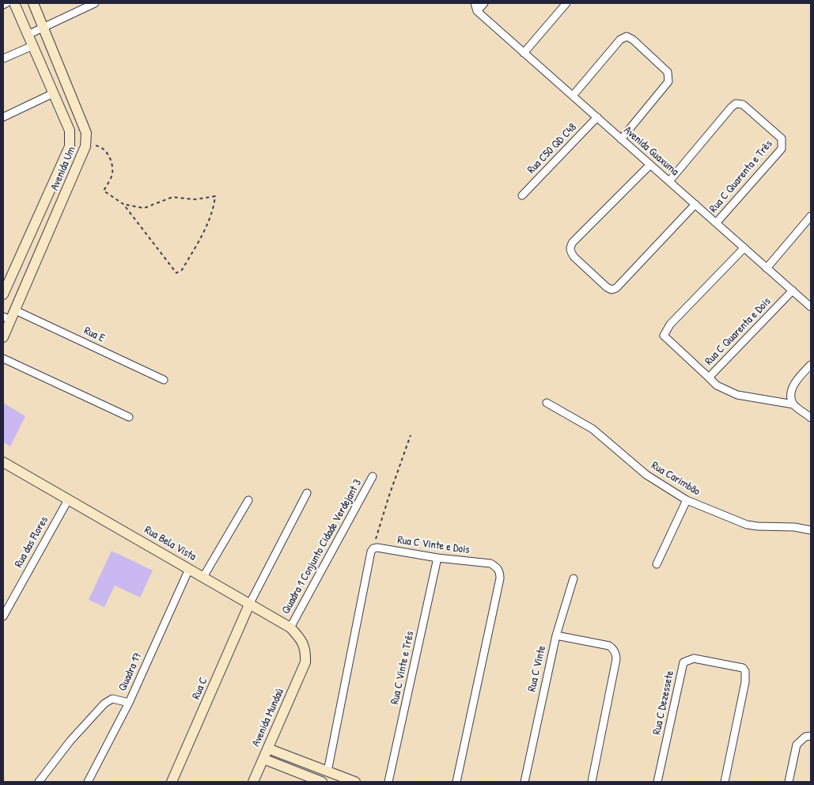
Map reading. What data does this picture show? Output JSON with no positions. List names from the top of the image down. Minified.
{"streets":{"street":["Rua C50 QD C48","Avenida Guaxuma","Avenida Um","Rua C Quarenta e Três","Rua C Quarenta e Dois","Rua E","Rua Carimbão","Rua das Flores","Rua Bela Vista","Rua C Vinte e Dois","Quadra 1 Conjunto Cidade Verdejant 3","Rua C Vinte e Três","Rua C Vinte","Quadra 17","Rua C","Rua C Dezessete","Avenida Mundaú"]},"crossings":[["Rua C50 QD C48","Avenida Guaxuma"],["Avenida Guaxuma","Rua C Quarenta e Três"],["Avenida Guaxuma","Rua C Quarenta e Dois"],["Avenida Um","Rua E"],["Rua das Flores","Rua Bela Vista"],["Rua Bela Vista","Quadra 1 Conjunto Cidade Verdejant 3"],["Rua Bela Vista","Quadra 17"],["Rua Bela Vista","Rua C"],["Rua Bela Vista","Avenida Mundaú"],["Rua C Vinte e Dois","Rua C Vinte e Três"]]}
